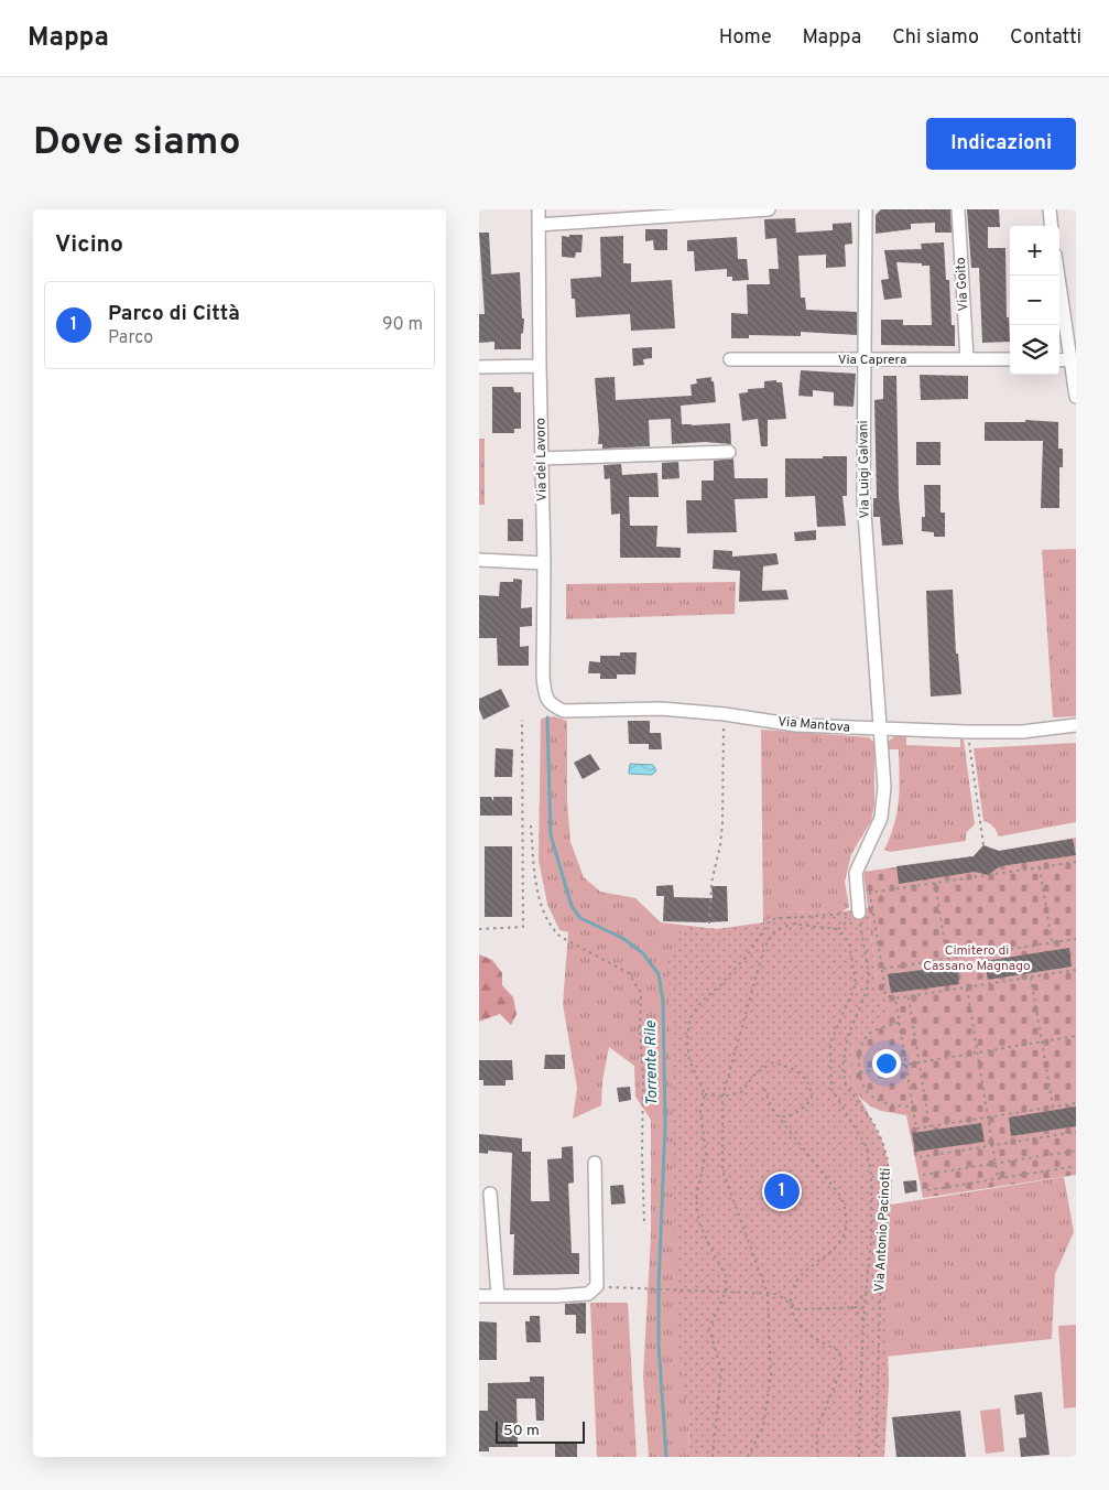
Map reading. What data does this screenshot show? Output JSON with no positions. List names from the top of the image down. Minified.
{"streets":{"street":["Via Goito","Via Caprera","Via del Lavoro","Via Luigi Galvani","Via Mantova"],"path":["Via Antonio Pacinotti"]},"crossings":[["Via Goito","Via Caprera"],["Via Caprera","Via Luigi Galvani"],["Via del Lavoro","Via Mantova"],["Via Luigi Galvani","Via Mantova"]],"water":["Torrente Rile"],"parks":["Cimitero di Cassano Magnago"],"scale_bar":"50 m","page":{"header":"Mappa","nav":["Home","Mappa","Chi siamo","Contatti"],"buttons":"Indicazioni","title":"Dove siamo","heading":"Vicino","map_buttons":["+","−"],"list":[{"mark":"1","name":"Parco di Città","note":"Parco","value":"90 m"}],"pins":"1","scale":"50 m"}}
